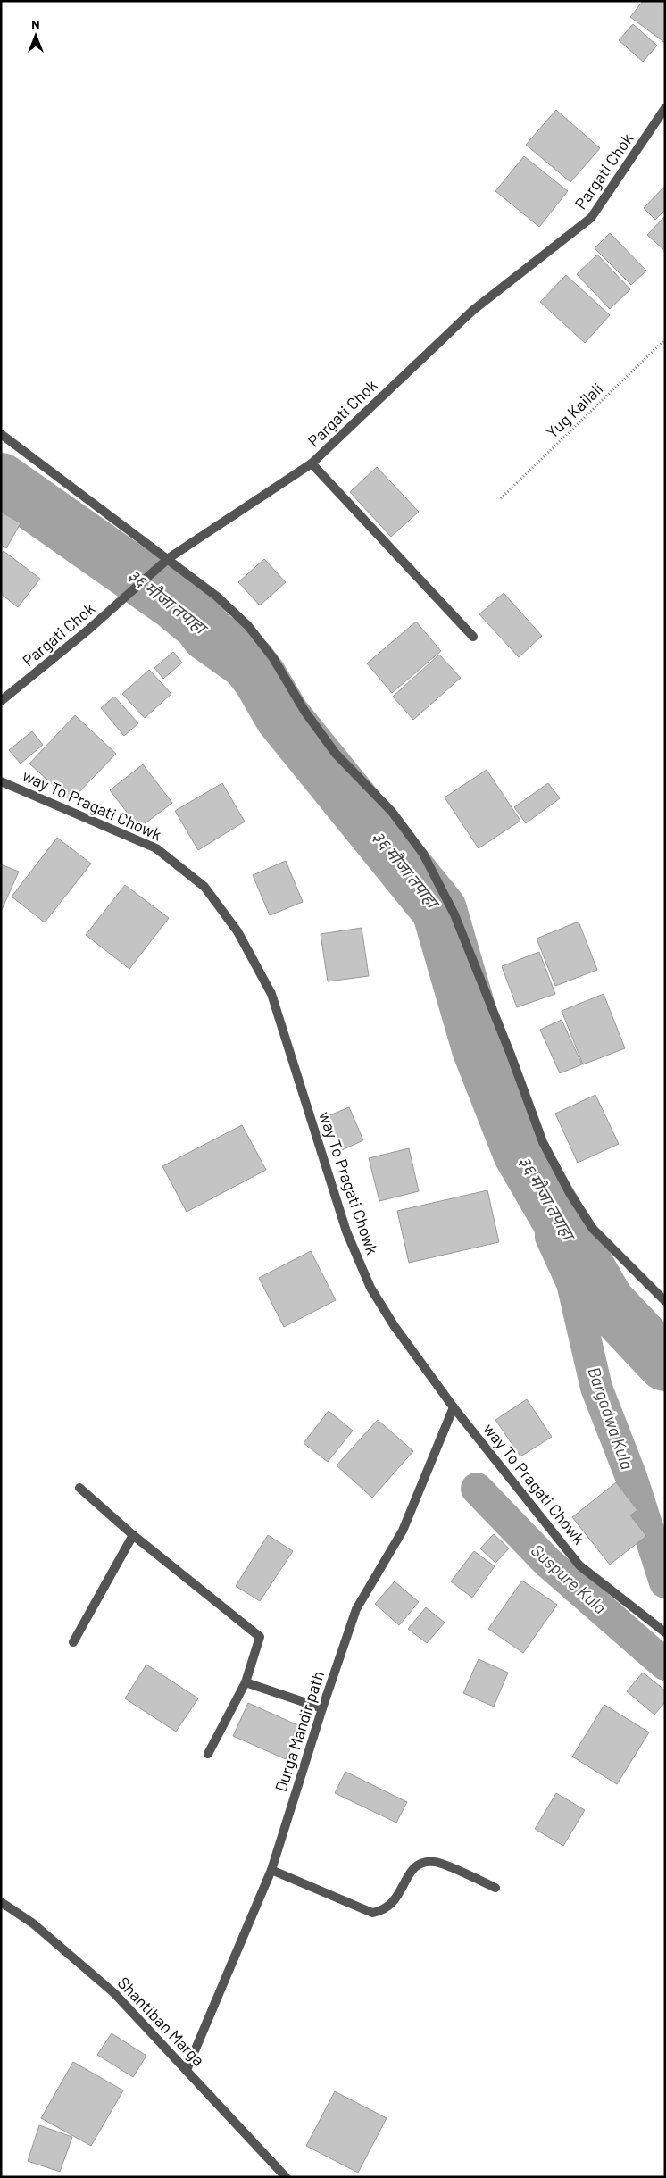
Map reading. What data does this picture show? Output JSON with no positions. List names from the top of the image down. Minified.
{"streets":{"street":["Pargati Chok","way To Pragati Chowk","Durga Mandir path","Shantiban Marga"],"path":["Yug Kailali"]},"crossings":[["way To Pragati Chowk","Durga Mandir path"],["Durga Mandir path","Shantiban Marga"]],"water":["३६ मौजा तपाहा","Bargadwa Kula","Suspure Kula"],"north":"top"}
